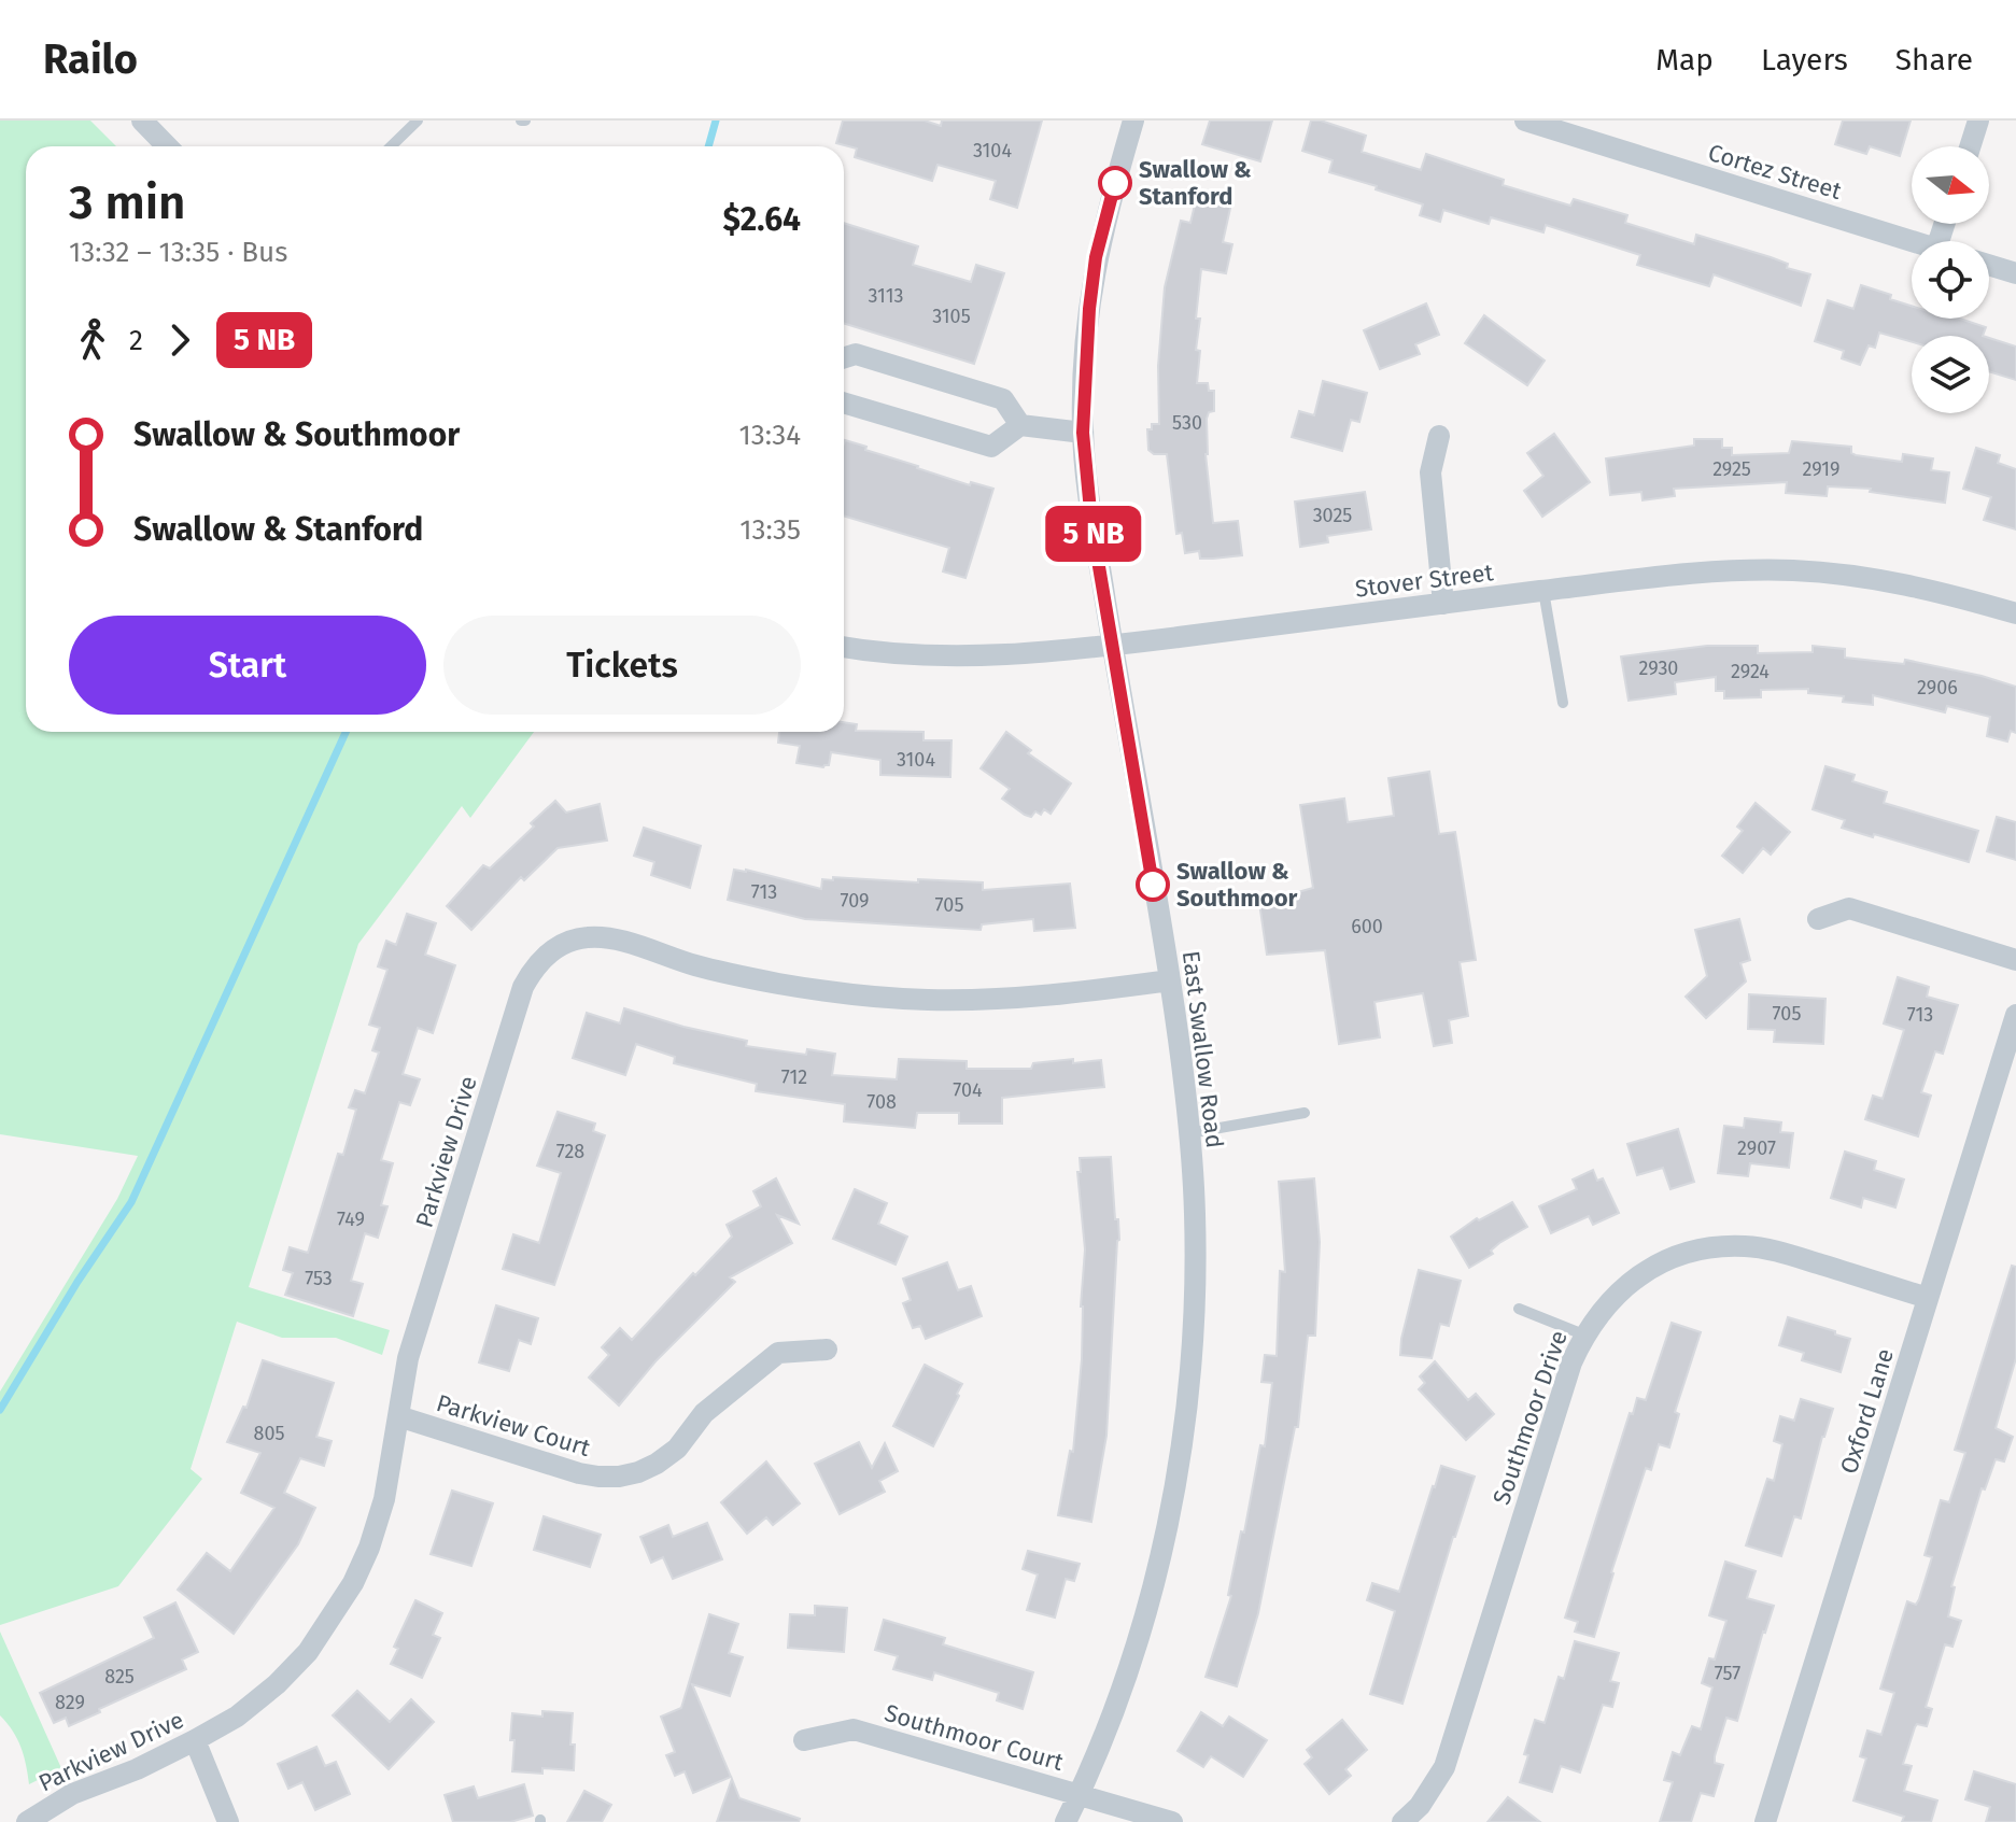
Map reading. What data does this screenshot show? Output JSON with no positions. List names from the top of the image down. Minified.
{"streets":{"street":["Cortez Street","Stover Street","East Swallow Road","Parkview Drive","Oxford Lane","Southmoor Drive","Parkview Court","Southmoor Court"]},"crossings":[["Stover Street","East Swallow Road"],["East Swallow Road","Parkview Drive"],["East Swallow Road","Southmoor Court"],["Parkview Drive","Parkview Court"],["Oxford Lane","Southmoor Drive"]],"places":["Swallow & Stanford","Swallow & Southmoor"],"house_numbers":["3104","3113","3105","530","2925","2919","3025","2930","2924","2906","3104","713","709","705","600","705","713","712","704","708","2907","728","749","753","805","757","825","829"],"north":"right","page":{"header":"Railo","nav":["Map","Layers","Share"],"on_map":"5 NB","heading":["3 min","13:32 – 13:35 · Bus","$2.64"],"legs":["2","5 NB"],"list":[{"name":"Swallow & Southmoor","value":"13:34"},{"name":"Swallow & Stanford","value":"13:35"}],"buttons":["Start","Tickets"]}}
